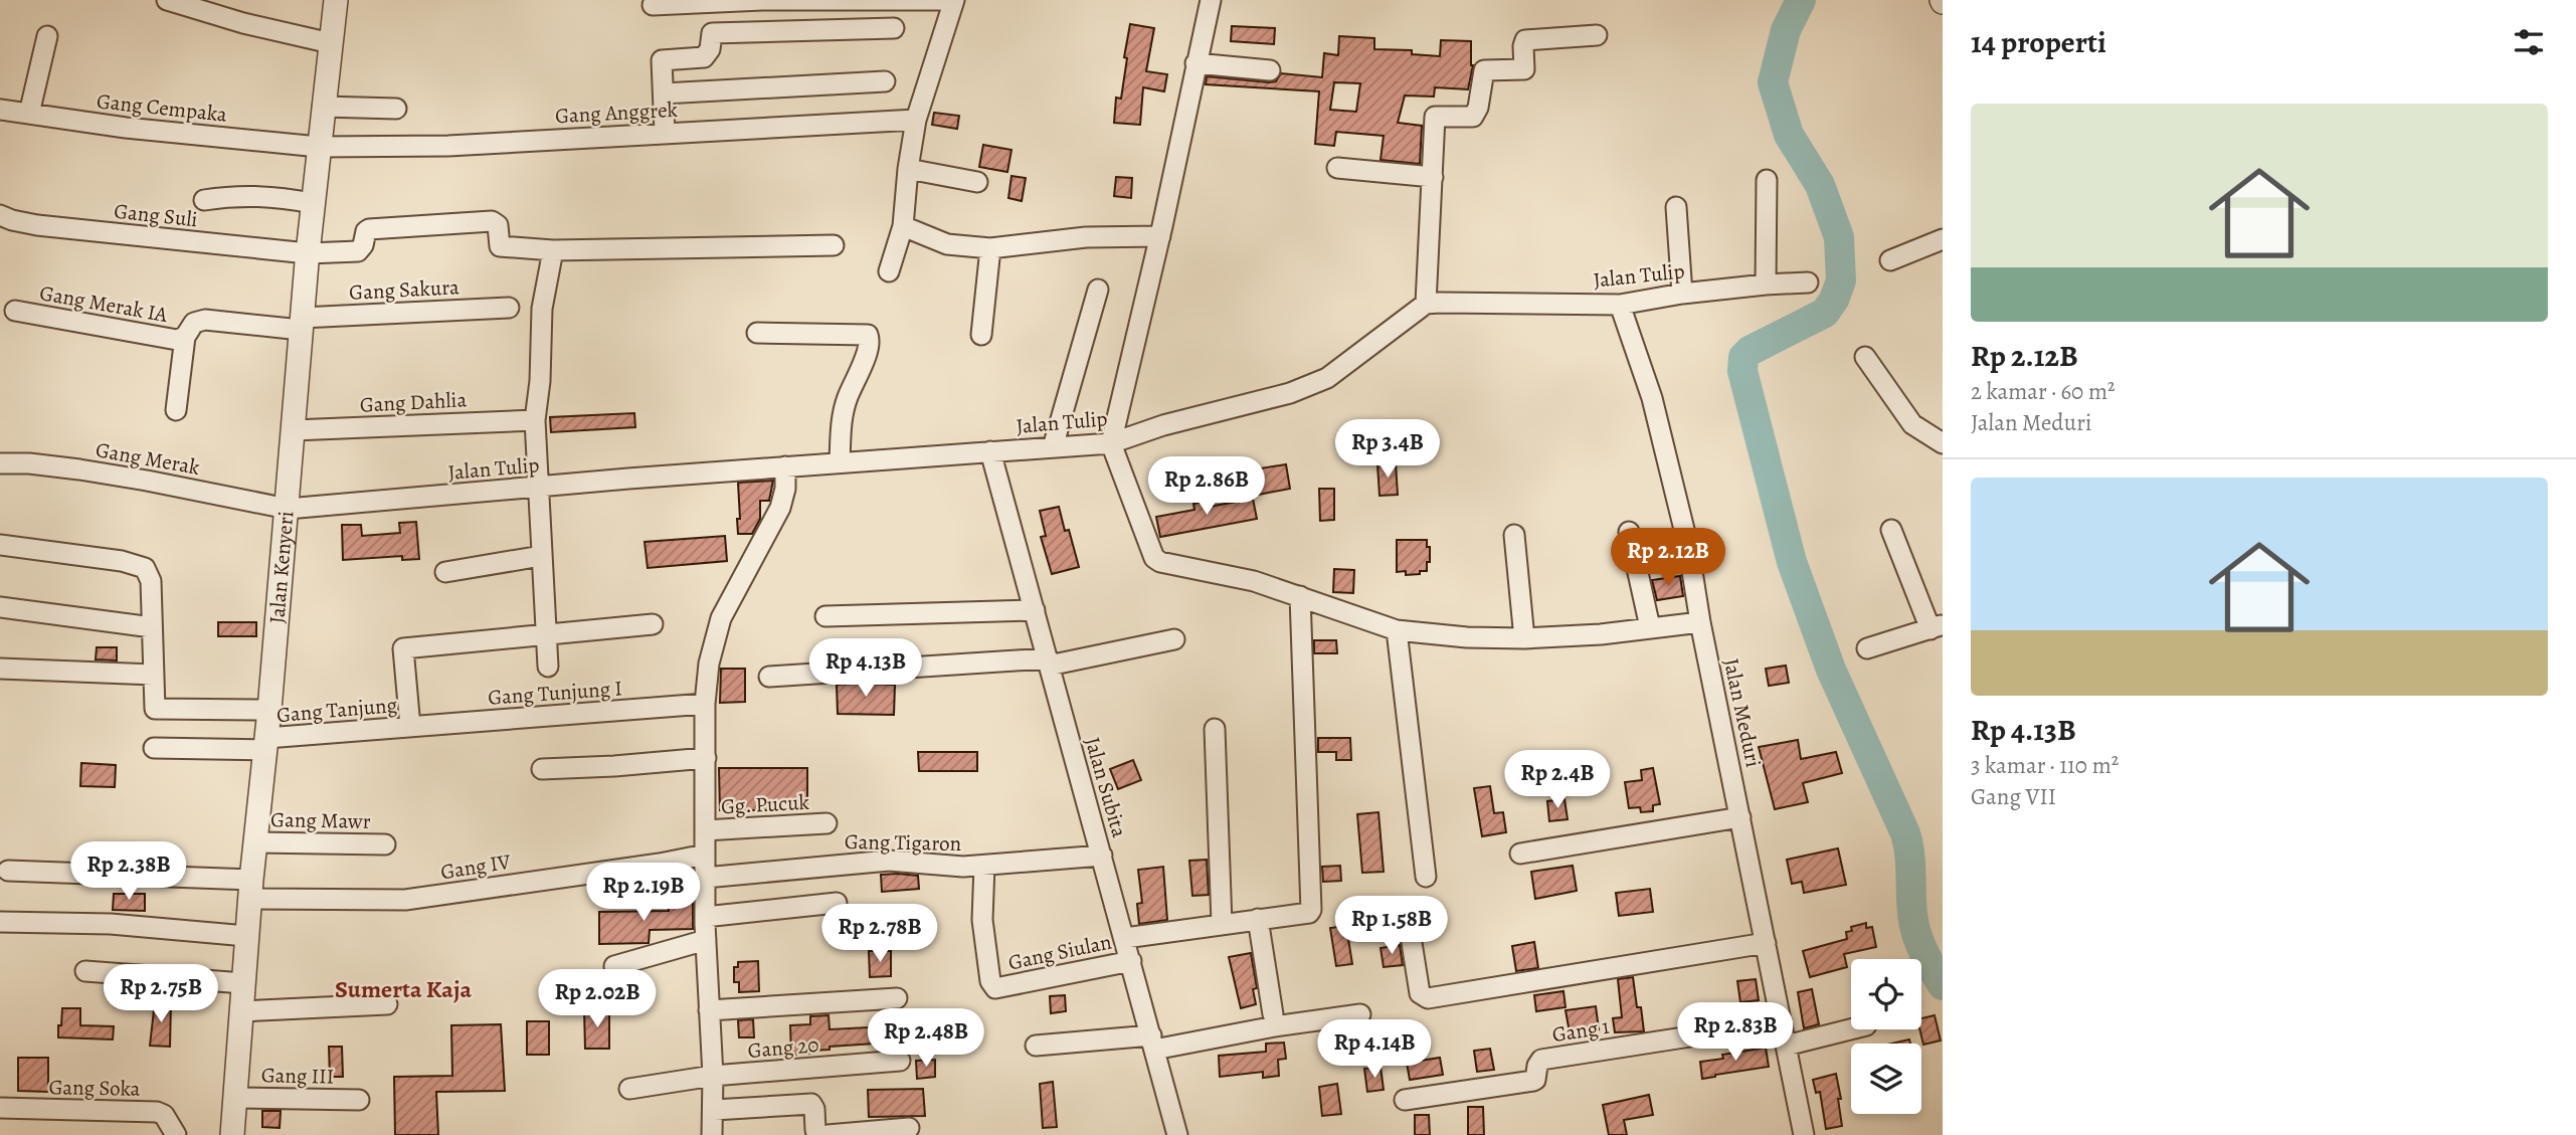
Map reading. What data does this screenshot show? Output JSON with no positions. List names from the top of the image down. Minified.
{"streets":{"street":["Gang Cempaka","Gang Anggrek","Gang Suli","Jalan Tulip","Gang Sakura","Gang Merak IA","Gang Dahlia","Gang Merak","Jalan Kenyeri","Gang Tunjung I","Gang Tanjung","Jalan Meduri","Jalan Subita","Gg. Pucuk","Gang Mawr","Gang Tigaron","Gang IV","Gang Siulan","Gang 1","Gang 20","Gang III","Gang Soka"]},"crossings":[["Gang Cempaka","Gang Anggrek"],["Gang Cempaka","Jalan Kenyeri"],["Gang Anggrek","Jalan Kenyeri"],["Gang Suli","Jalan Kenyeri"],["Jalan Tulip","Gang Merak"],["Jalan Tulip","Jalan Kenyeri"],["Jalan Tulip","Jalan Meduri"],["Jalan Tulip","Jalan Subita"],["Gang Sakura","Gang Merak IA"],["Gang Sakura","Jalan Kenyeri"],["Gang Merak IA","Jalan Kenyeri"],["Gang Dahlia","Jalan Kenyeri"],["Gang Merak","Jalan Kenyeri"],["Jalan Kenyeri","Gang Tanjung"],["Jalan Kenyeri","Gang Mawr"],["Jalan Kenyeri","Gang IV"],["Jalan Kenyeri","Gang III"],["Gang Tunjung I","Gang Tanjung"],["Jalan Meduri","Gang 1"],["Jalan Subita","Gang Tigaron"],["Jalan Subita","Gang Siulan"],["Gang Tigaron","Gang Siulan"]],"districts":["Sumerta Kaja"],"page":{"heading":"14 properti","list":[{"name":"Rp 2.12B","note":"2 kamar · 60 m² · Jalan Meduri"},{"name":"Rp 4.13B","note":"3 kamar · 110 m² · Gang VII"}],"price":["Rp 3.4B","Rp 2.86B","Rp 2.12B","Rp 4.13B","Rp 2.4B","Rp 2.38B","Rp 2.19B","Rp 1.58B","Rp 2.78B","Rp 2.75B","Rp 2.02B","Rp 2.83B","Rp 2.48B","Rp 4.14B"]}}
